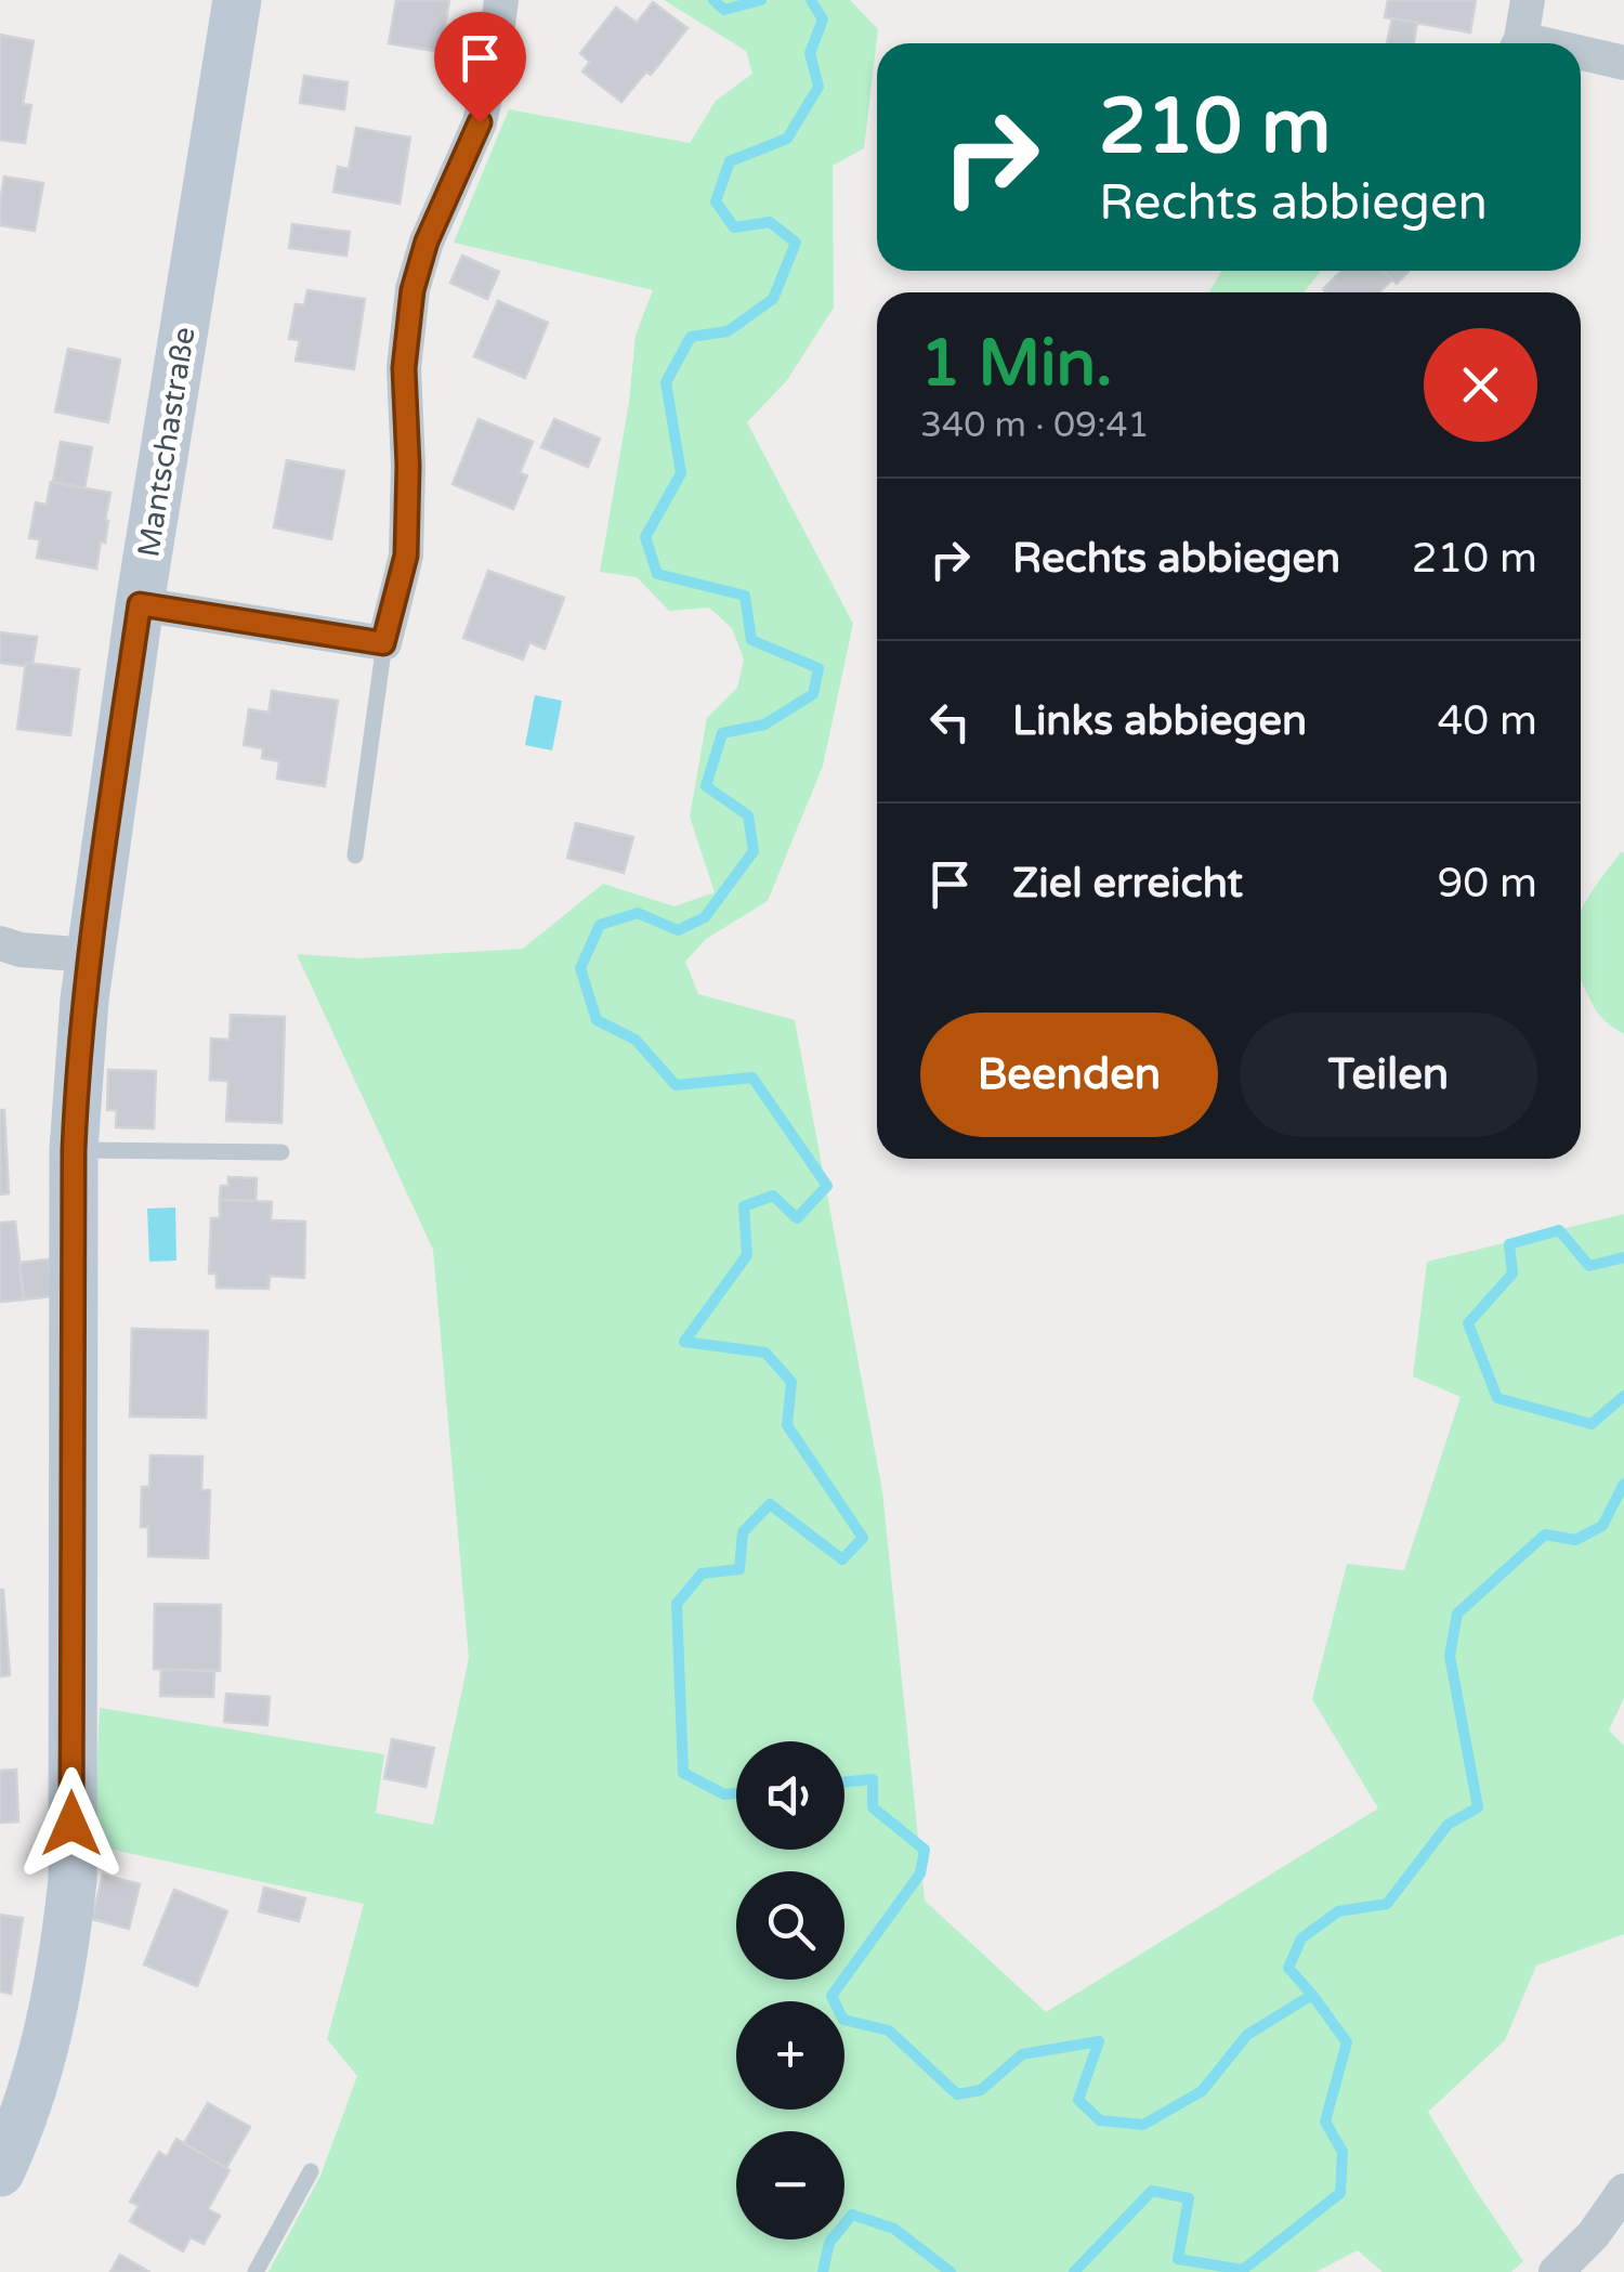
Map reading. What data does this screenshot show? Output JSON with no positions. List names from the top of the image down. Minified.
{"streets":{"street":["Mantschastraße"]},"page":{"turn":["210 m","Rechts abbiegen"],"heading":["1 Min.","340 m · 09:41"],"list":[{"name":"Rechts abbiegen","value":"210 m"},{"name":"Links abbiegen","value":"40 m"},{"name":"Ziel erreicht","value":"90 m"}],"buttons":["Beenden","Teilen"],"map_buttons":["+","−"]}}
